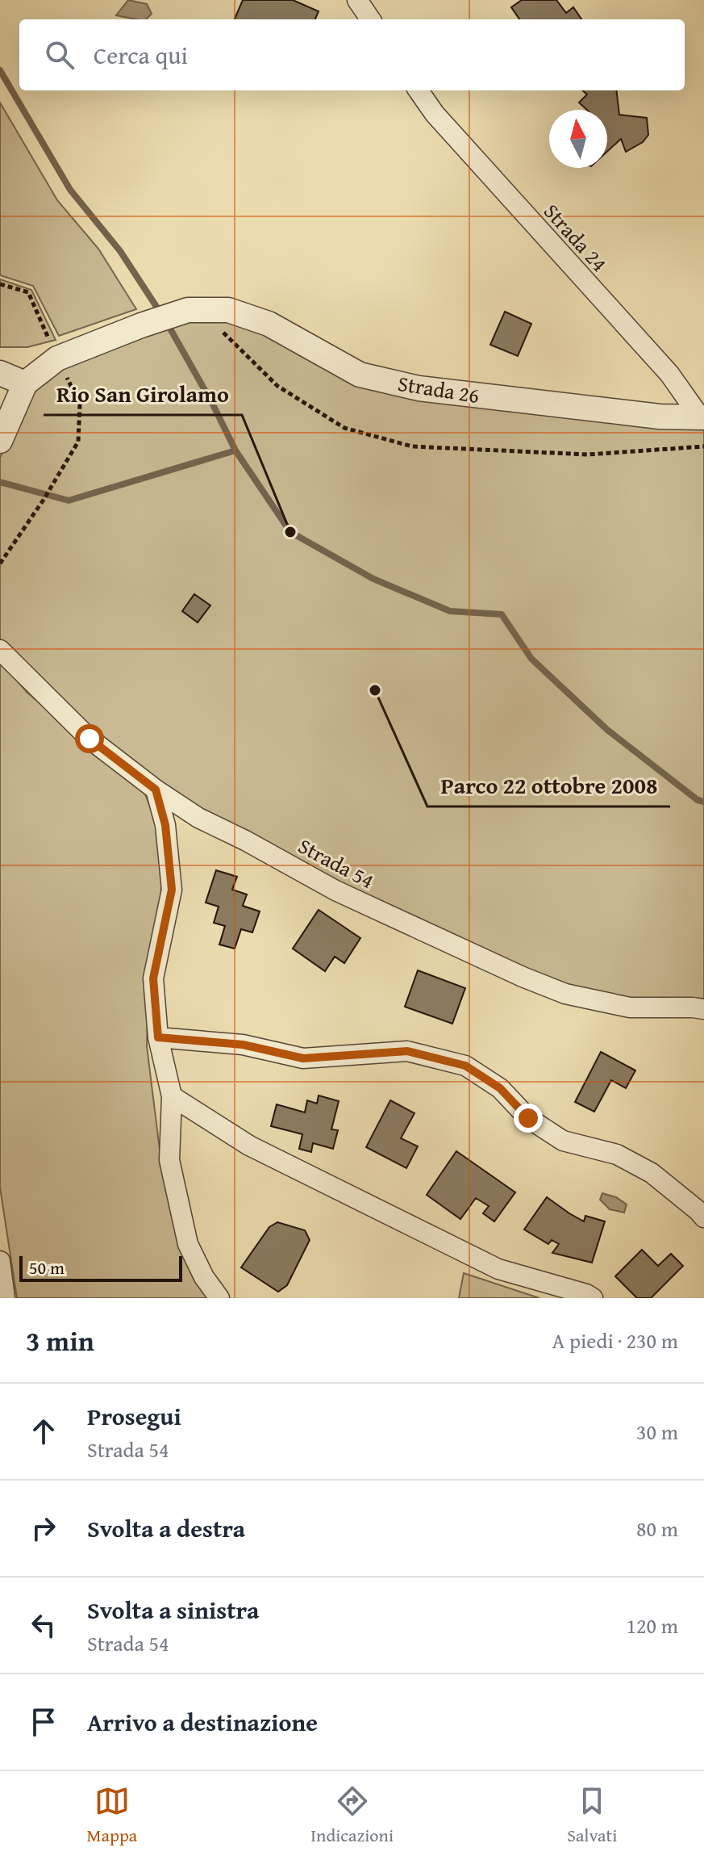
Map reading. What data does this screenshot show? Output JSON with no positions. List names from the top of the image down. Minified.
{"streets":{"street":["Strada 24","Strada 26","Strada 54"]},"crossings":[["Strada 24","Strada 26"]],"places":["Rio San Girolamo","Parco 22 ottobre 2008"],"scale_bar":"50 m","north":"top","page":{"search":"Cerca qui","scale":"50 m","heading":["3 min","A piedi · 230 m"],"list":[["Prosegui","Strada 54","30 m"],["Svolta a destra","80 m"],["Svolta a sinistra","Strada 54","120 m"],"Arrivo a destinazione"],"nav":["Mappa","Indicazioni","Salvati"]}}
